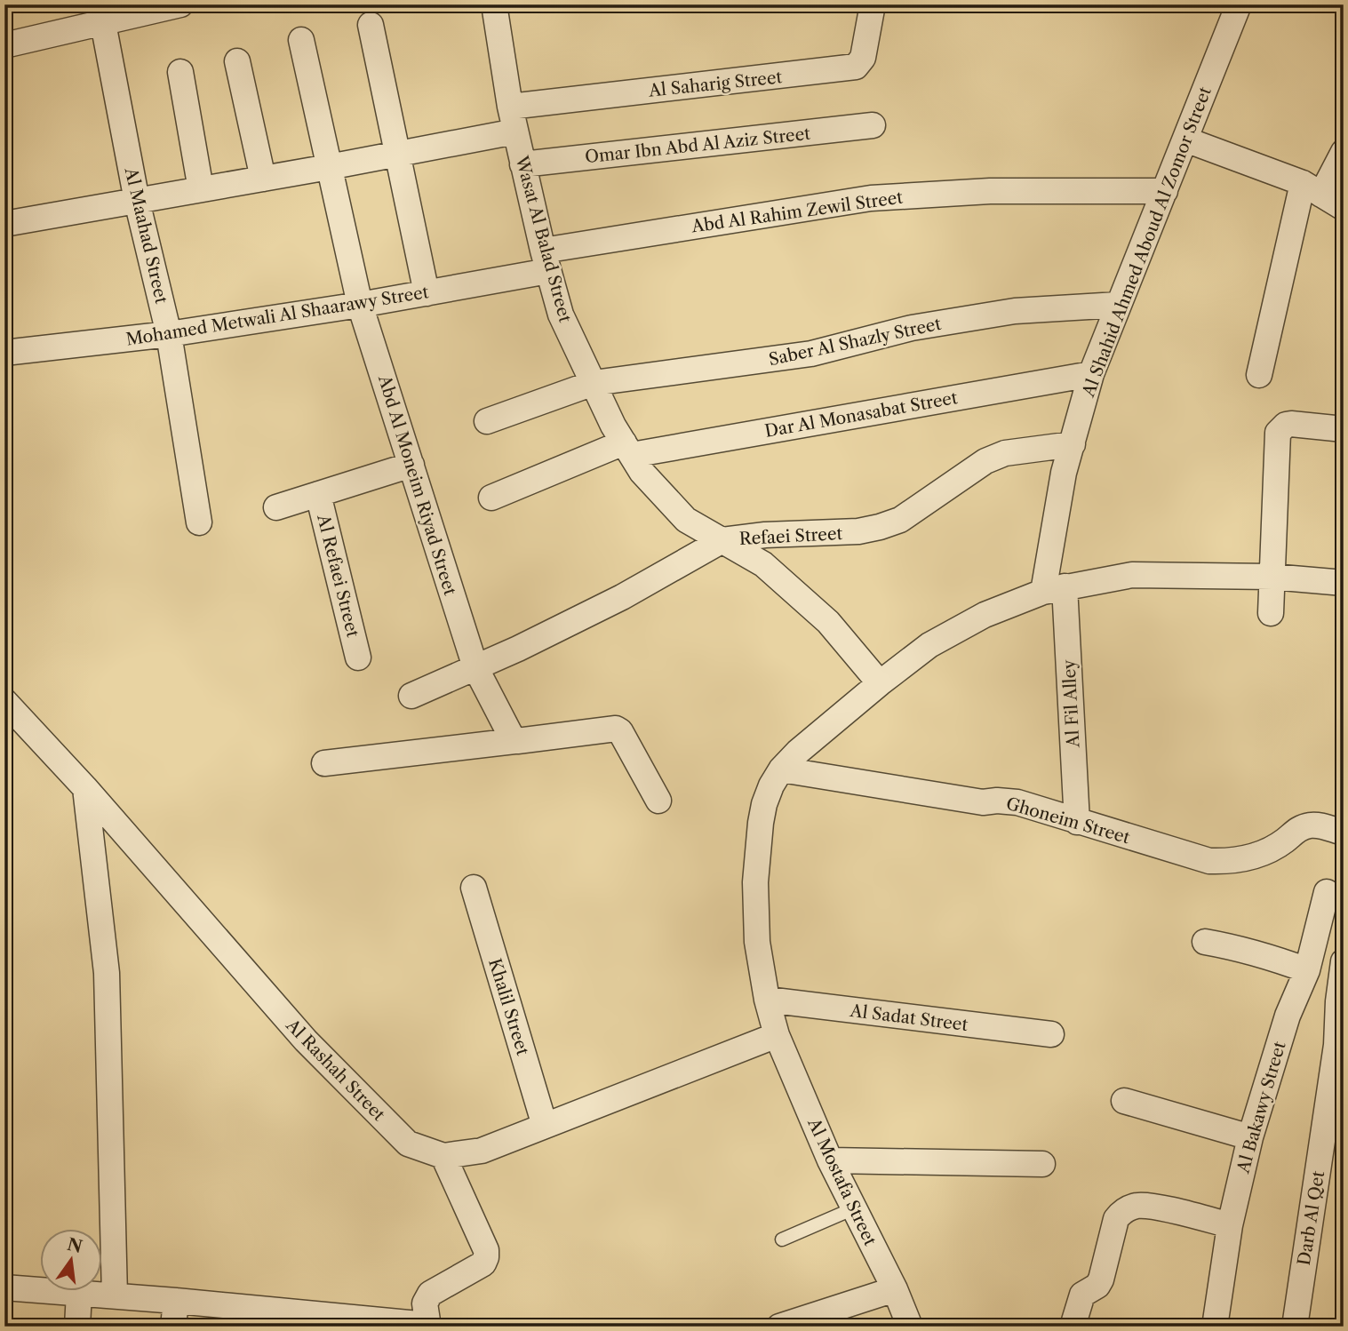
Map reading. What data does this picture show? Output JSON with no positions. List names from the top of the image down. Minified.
{"streets":{"street":["Al Saharig Street","Omar Ibn Abd Al Aziz Street","Abd Al Rahim Zewil Street","Al Maahad Street","Wasat Al Balad Street","Al Shahid Ahmed Aboud Al Zomor Street","Mohamed Metwali Al Shaarawy Street","Saber Al Shazly Street","Dar Al Monasabat Street","Abd Al Moneim Riyad Street","Refaei Street","Al Refaei Street","Al Fil Alley","Ghoneim Street","Khalil Street","Al Sadat Street","Al Rashah Street","Al Bakawy Street","Al Mostafa Street","Darb Al Qet"]},"crossings":[["Al Saharig Street","Wasat Al Balad Street"],["Omar Ibn Abd Al Aziz Street","Wasat Al Balad Street"],["Abd Al Rahim Zewil Street","Wasat Al Balad Street"],["Abd Al Rahim Zewil Street","Al Shahid Ahmed Aboud Al Zomor Street"],["Abd Al Rahim Zewil Street","Mohamed Metwali Al Shaarawy Street"],["Al Maahad Street","Mohamed Metwali Al Shaarawy Street"],["Wasat Al Balad Street","Mohamed Metwali Al Shaarawy Street"],["Wasat Al Balad Street","Saber Al Shazly Street"],["Wasat Al Balad Street","Dar Al Monasabat Street"],["Wasat Al Balad Street","Refaei Street"],["Wasat Al Balad Street","Al Mostafa Street"],["Al Shahid Ahmed Aboud Al Zomor Street","Saber Al Shazly Street"],["Al Shahid Ahmed Aboud Al Zomor Street","Dar Al Monasabat Street"],["Al Shahid Ahmed Aboud Al Zomor Street","Refaei Street"],["Al Shahid Ahmed Aboud Al Zomor Street","Al Fil Alley"],["Al Shahid Ahmed Aboud Al Zomor Street","Al Mostafa Street"],["Mohamed Metwali Al Shaarawy Street","Abd Al Moneim Riyad Street"],["Abd Al Moneim Riyad Street","Refaei Street"],["Al Fil Alley","Ghoneim Street"],["Al Fil Alley","Al Mostafa Street"],["Ghoneim Street","Al Mostafa Street"],["Khalil Street","Al Rashah Street"],["Al Sadat Street","Al Mostafa Street"],["Al Rashah Street","Al Mostafa Street"]],"north":"top"}
